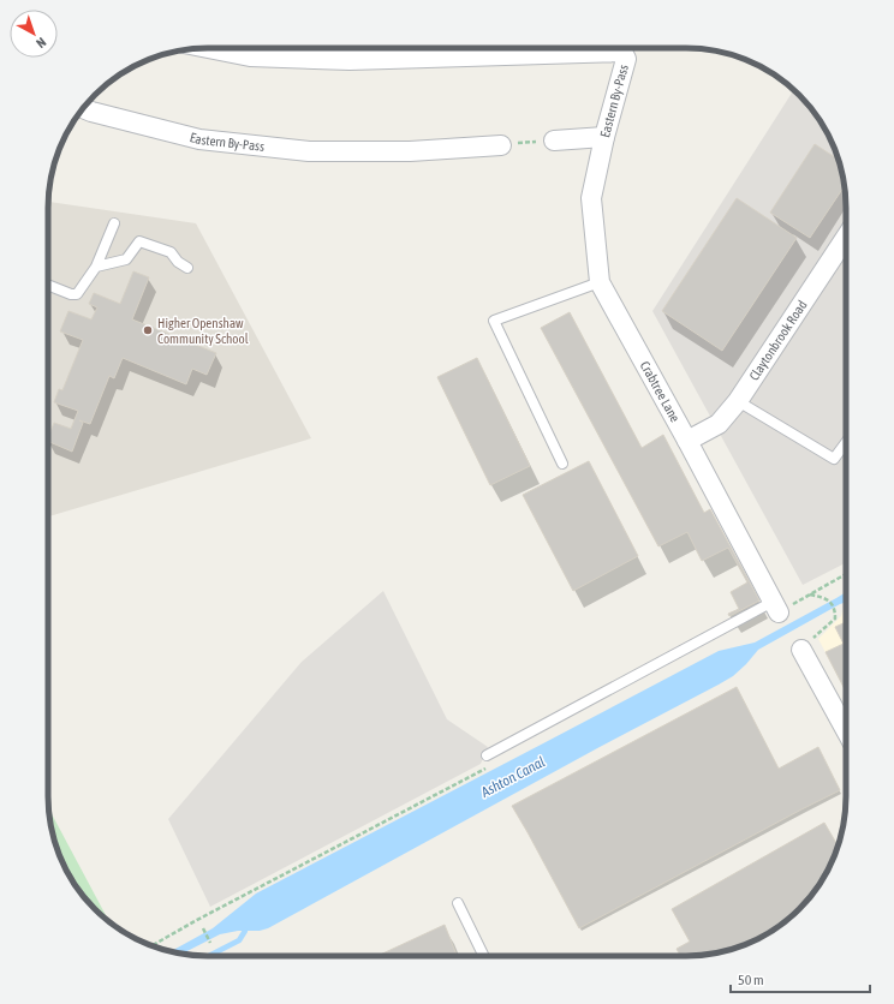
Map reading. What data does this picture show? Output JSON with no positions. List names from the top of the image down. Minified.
{"streets":{"street":["Eastern By-Pass","Claytonbrook Road","Crabtree Lane"]},"crossings":[["Eastern By-Pass","Crabtree Lane"],["Claytonbrook Road","Crabtree Lane"]],"water":["Ashton Canal"],"places":["Higher Openshaw Community School"],"scale_bar":"50 m","north":"bottom right"}
